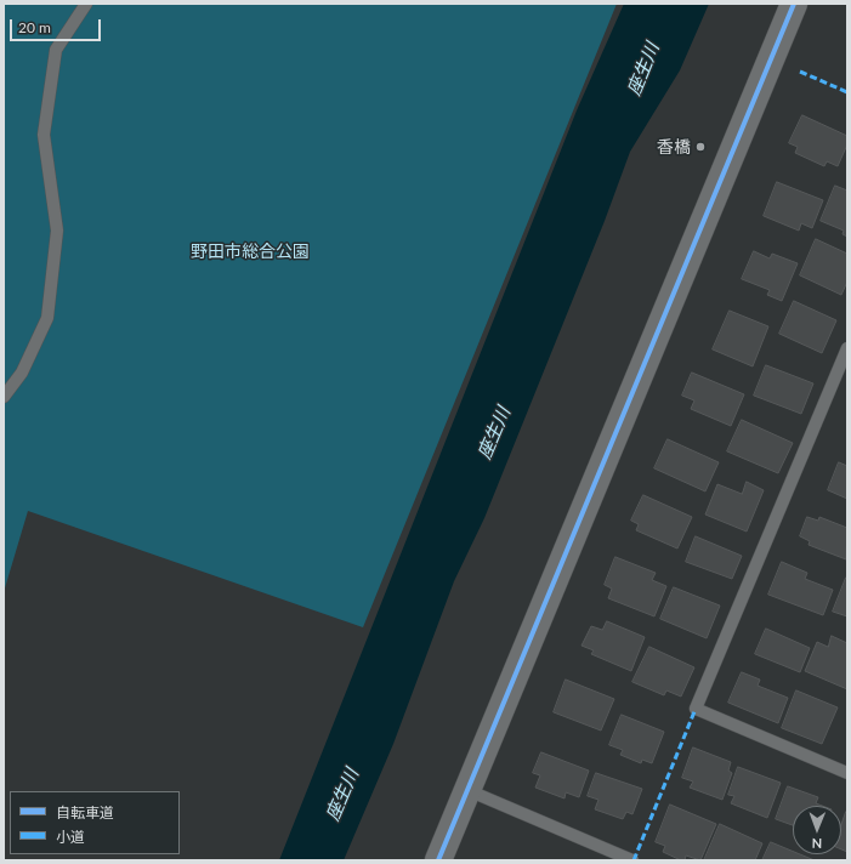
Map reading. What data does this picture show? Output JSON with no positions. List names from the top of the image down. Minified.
{"water":["座生川"],"parks":["野田市総合公園"],"places":["香橋"],"legend":["自転車道","小道"],"scale_bar":"20 m","north":"bottom"}
